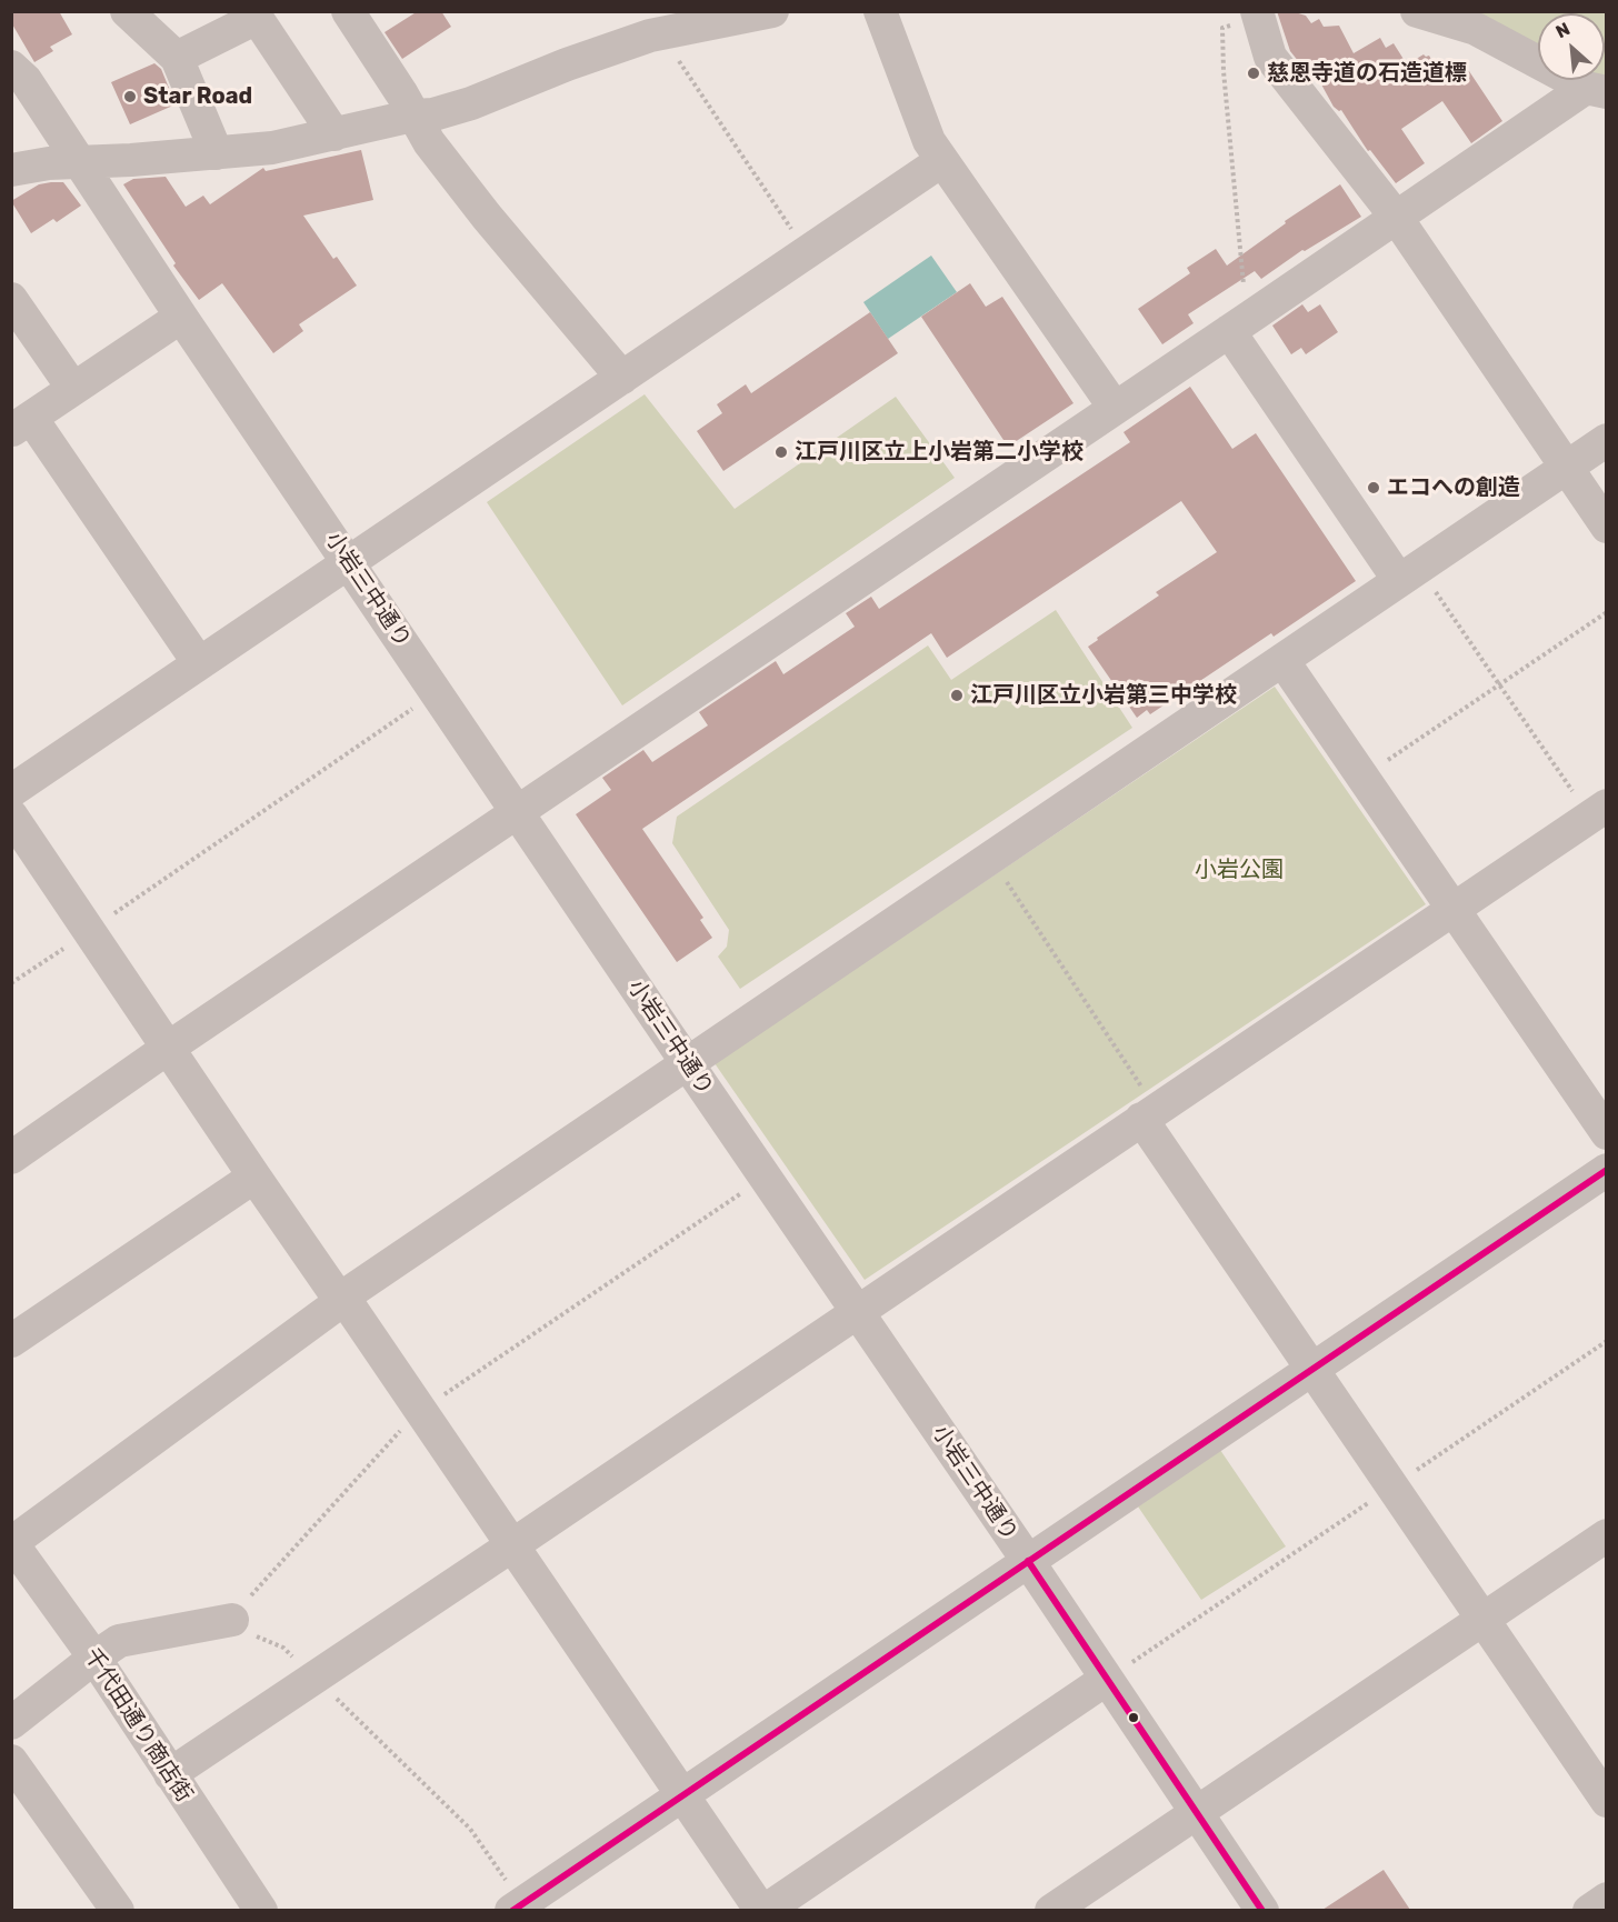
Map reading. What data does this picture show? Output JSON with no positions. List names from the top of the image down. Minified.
{"streets":{"street":["小岩三中通り","千代田通り商店街"]},"parks":["小岩公園"],"places":["慈恩寺道の石造道標","Star Road","江戸川区立上小岩第二小学校","エコへの創造","江戸川区立小岩第三中学校"],"north":"top left"}
